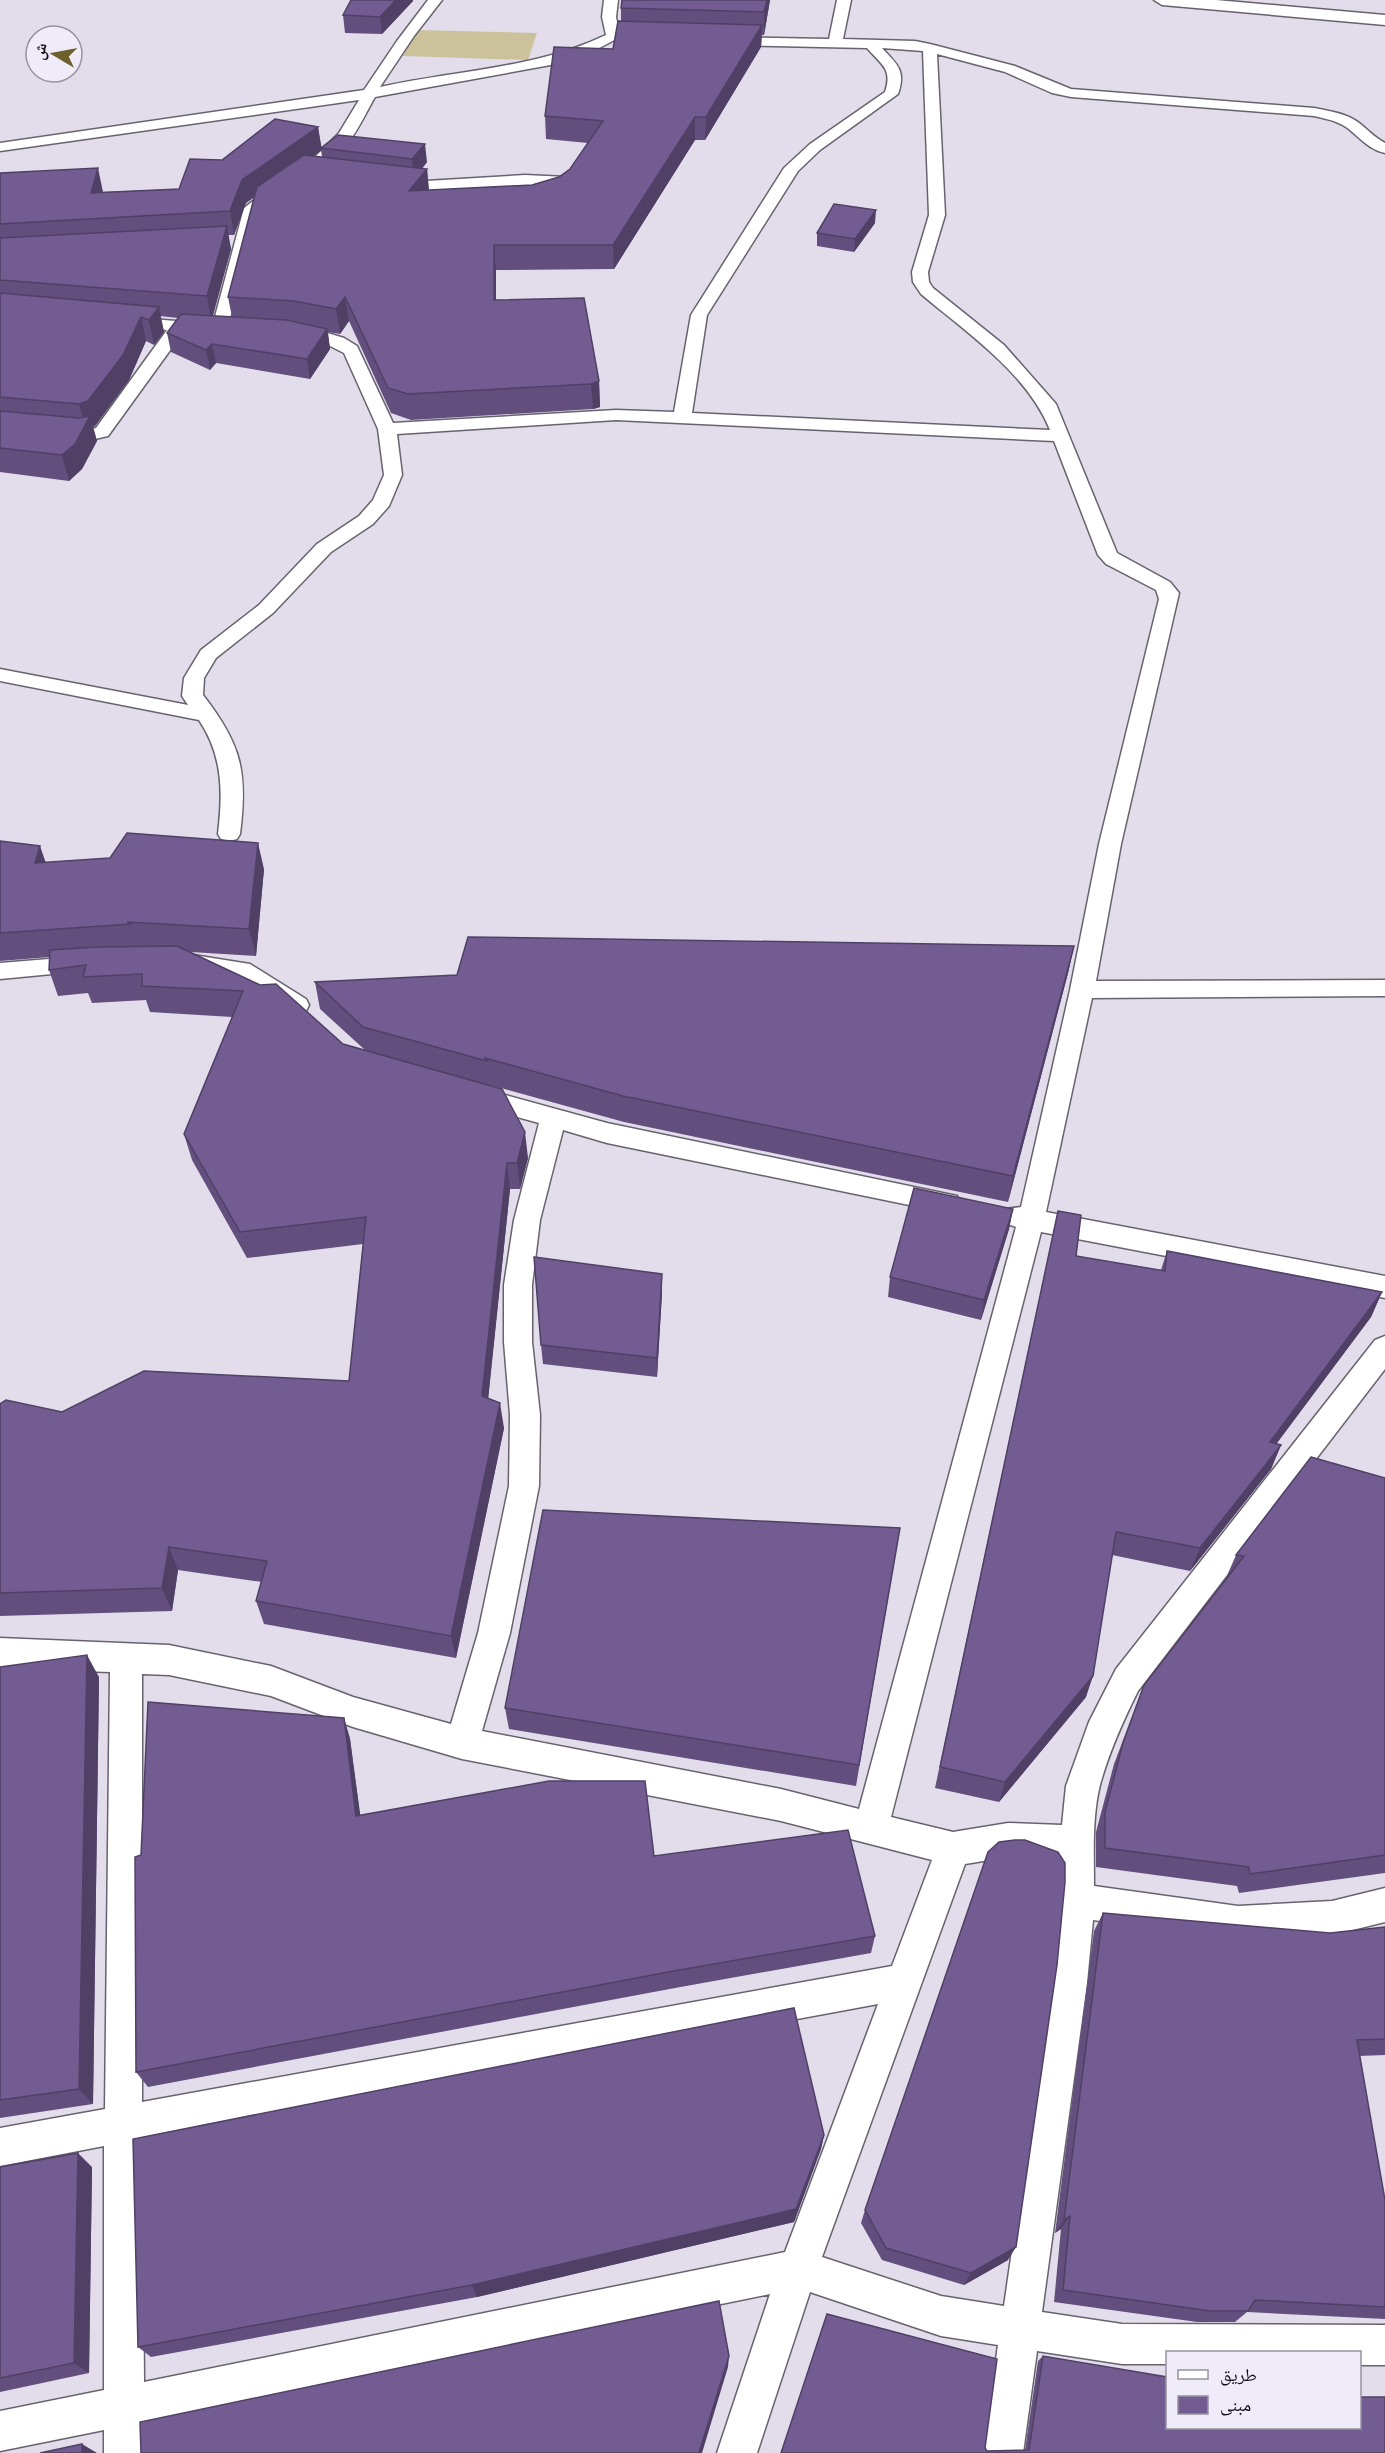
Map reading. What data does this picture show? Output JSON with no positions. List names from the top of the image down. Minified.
{"legend":["طريق","مبنى"],"north":"left"}
